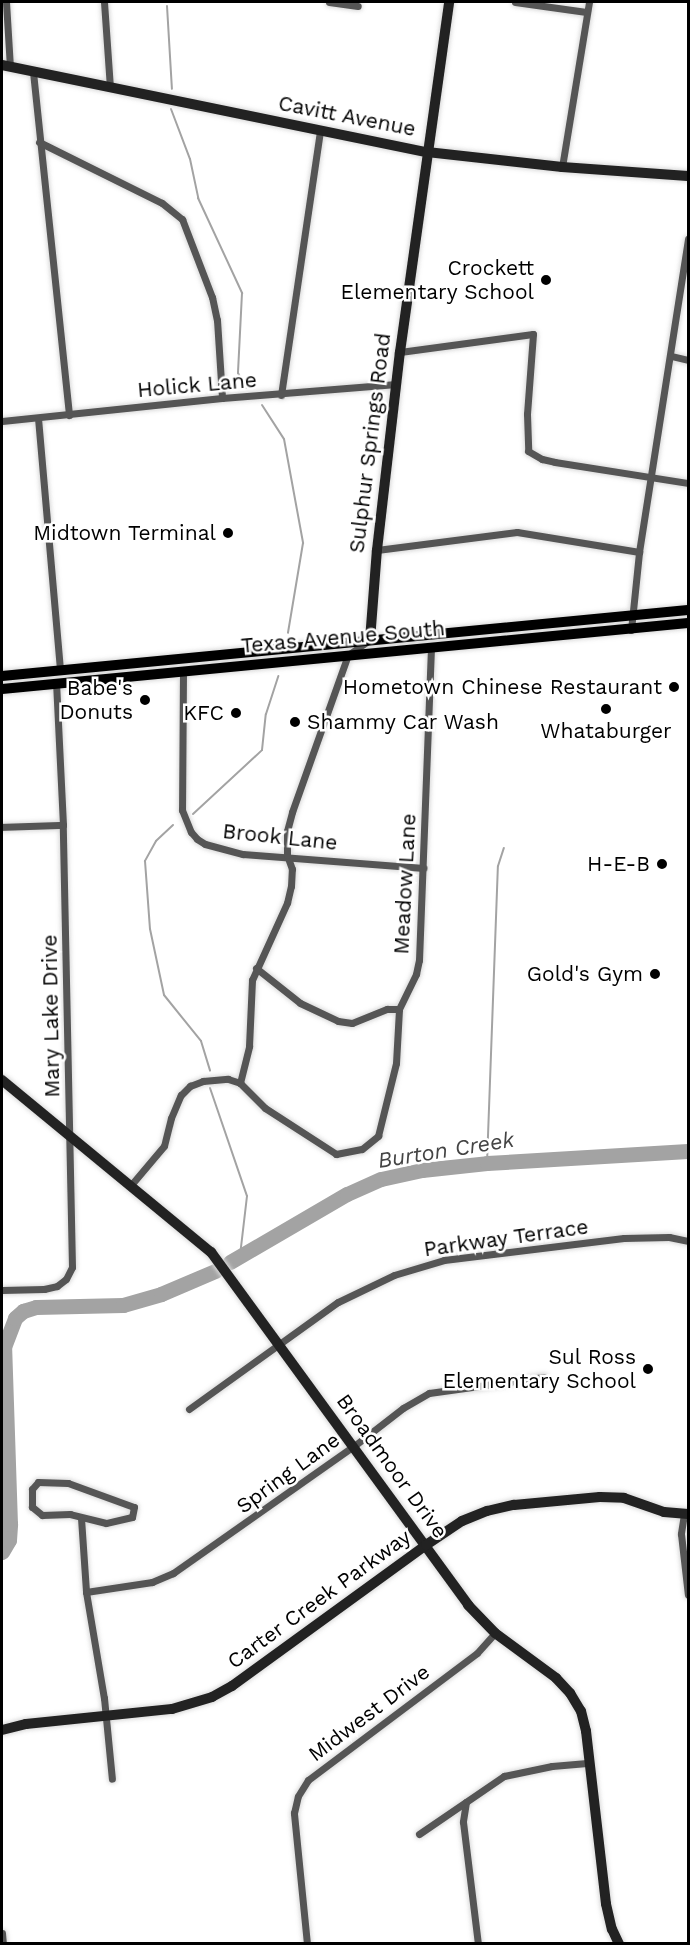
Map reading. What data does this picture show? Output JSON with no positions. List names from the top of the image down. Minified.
{"streets":{"main road":["Texas Avenue South"],"street":["Cavitt Avenue","Holick Lane","Sulphur Springs Road","Brook Lane","Meadow Lane","Mary Lake Drive","Parkway Terrace","Broadmoor Drive","Spring Lane","Carter Creek Parkway","Midwest Drive"]},"crossings":[["Cavitt Avenue","Sulphur Springs Road"],["Holick Lane","Sulphur Springs Road"],["Sulphur Springs Road","Texas Avenue South"],["Texas Avenue South","Brook Lane"],["Texas Avenue South","Meadow Lane"],["Texas Avenue South","Mary Lake Drive"],["Brook Lane","Meadow Lane"],["Mary Lake Drive","Broadmoor Drive"],["Parkway Terrace","Broadmoor Drive"],["Broadmoor Drive","Spring Lane"],["Broadmoor Drive","Carter Creek Parkway"],["Broadmoor Drive","Midwest Drive"]],"water":["Burton Creek"],"places":["Crockett Elementary School","Midtown Terminal","Hometown Chinese Restaurant","Babe's Donuts","Whataburger","KFC","Shammy Car Wash","H-E-B","Gold's Gym","Sul Ross Elementary School"]}
